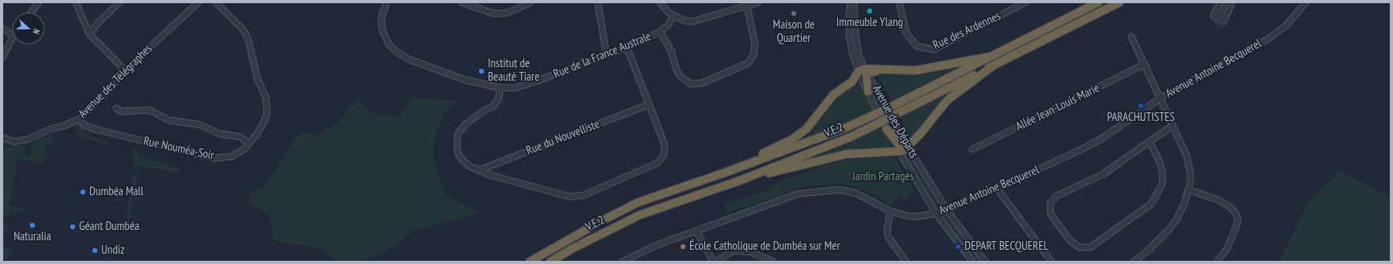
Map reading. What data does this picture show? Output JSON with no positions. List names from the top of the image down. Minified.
{"streets":{"highway":["V.E.2"],"street":["Rue des Ardennes","Rue de la France Australe","Avenue Antoine Becquerel","Avenue des Télégraphes","Allée Jean-Louis Marie","Avenue des Départs","Rue du Nouvelliste","Rue Nouméa-Soir"]},"crossings":[["Avenue Antoine Becquerel","Avenue des Départs"],["Avenue des Télégraphes","Rue Nouméa-Soir"]],"parks":["Jardin Partagés"],"places":["Immeuble Ylang","Maison de Quartier","Institut de Beauté Tiare","PARACHUTISTES","Dumbéa Mall","Naturalia","Géant Dumbéa","École Catholique de Dumbéa sur Mer","DEPART BECQUEREL","Undiz"],"north":"right"}
